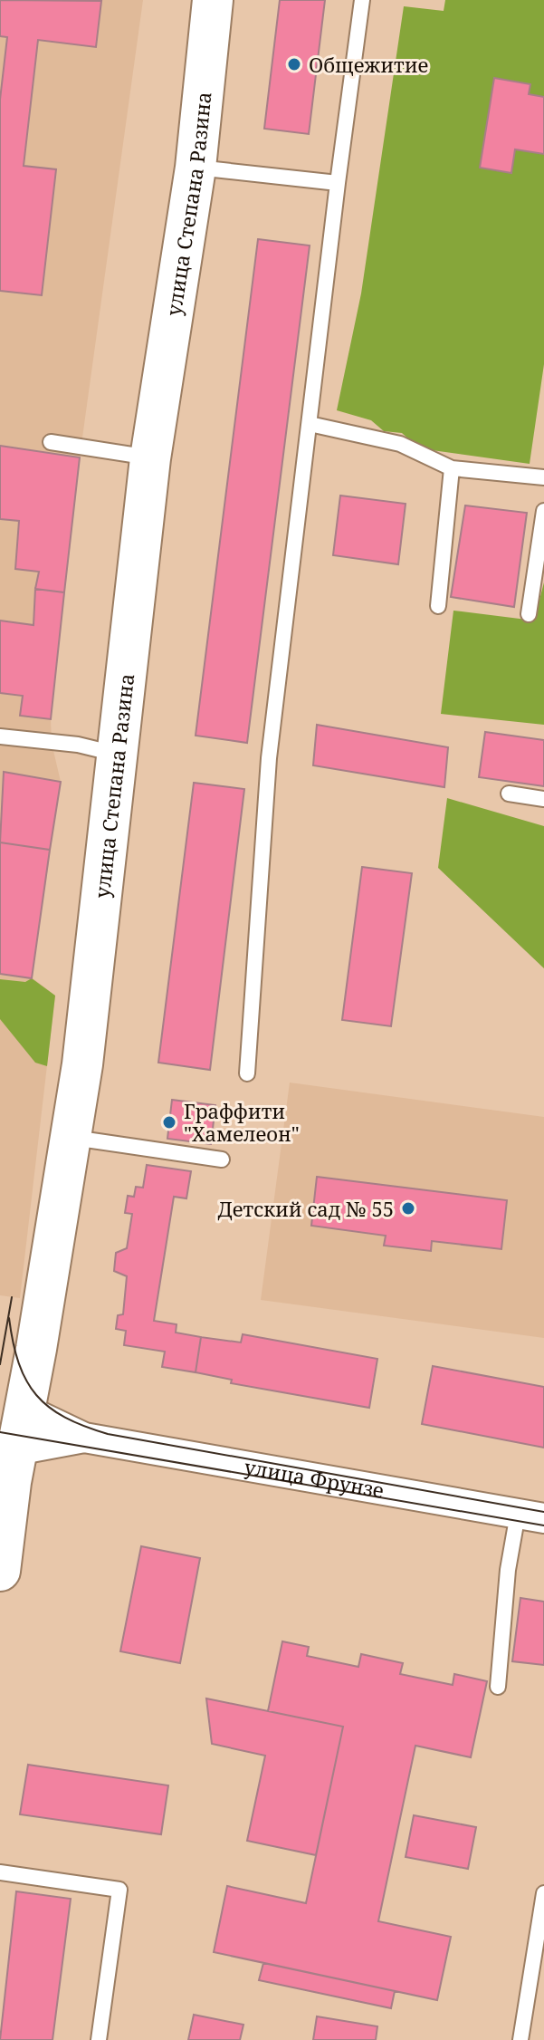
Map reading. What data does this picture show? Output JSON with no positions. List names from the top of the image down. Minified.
{"streets":{"street":["улица Степана Разина","улица Фрунзе"]},"crossings":[["улица Степана Разина","улица Фрунзе"]],"places":["Общежитие","Граффити \"Хамелеон\"","Детский сад № 55"]}
